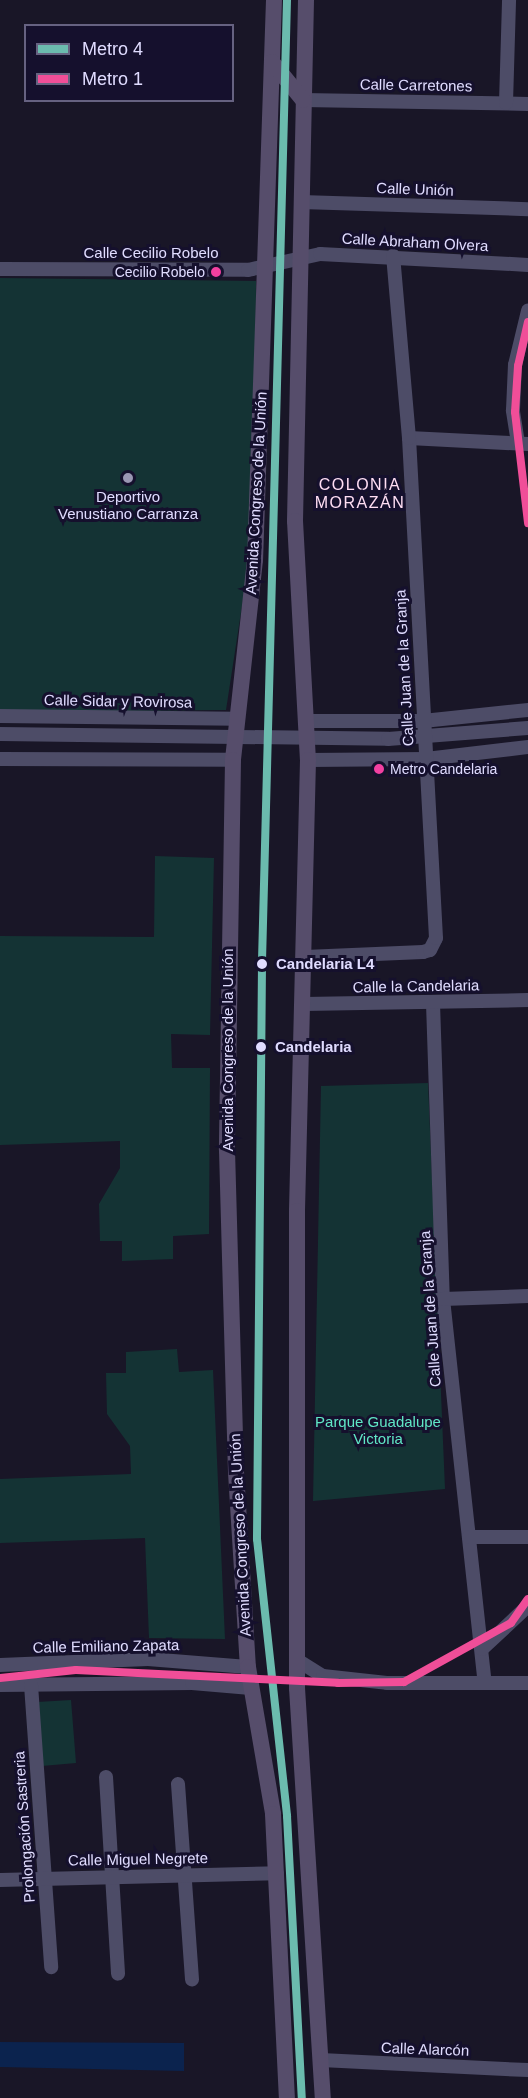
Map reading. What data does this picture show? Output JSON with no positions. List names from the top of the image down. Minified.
{"streets":{"main road":["Avenida Congreso de la Unión"],"street":["Calle Carretones","Calle Unión","Calle Abraham Olvera","Calle Cecilio Robelo","Calle Juan de la Granja","Calle Sidar y Rovirosa","Calle la Candelaria","Calle Emiliano Zapata","Prolongación Sastreria","Calle Miguel Negrete","Calle Alarcón"]},"crossings":[["Calle Abraham Olvera","Calle Cecilio Robelo"],["Calle Abraham Olvera","Calle Juan de la Granja"],["Calle Cecilio Robelo","Avenida Congreso de la Unión"],["Avenida Congreso de la Unión","Calle Sidar y Rovirosa"],["Avenida Congreso de la Unión","Calle Emiliano Zapata"],["Avenida Congreso de la Unión","Calle Miguel Negrete"],["Calle Juan de la Granja","Calle la Candelaria"],["Prolongación Sastreria","Calle Miguel Negrete"]],"districts":["COLONIA MORAZÁN"],"parks":["Parque Guadalupe Victoria"],"places":["Cecilio Robelo","Deportivo Venustiano Carranza","Metro Candelaria","Candelaria L4","Candelaria"],"lines":["metro line 4","metro line 1"],"legend":["Metro 4","Metro 1"]}
